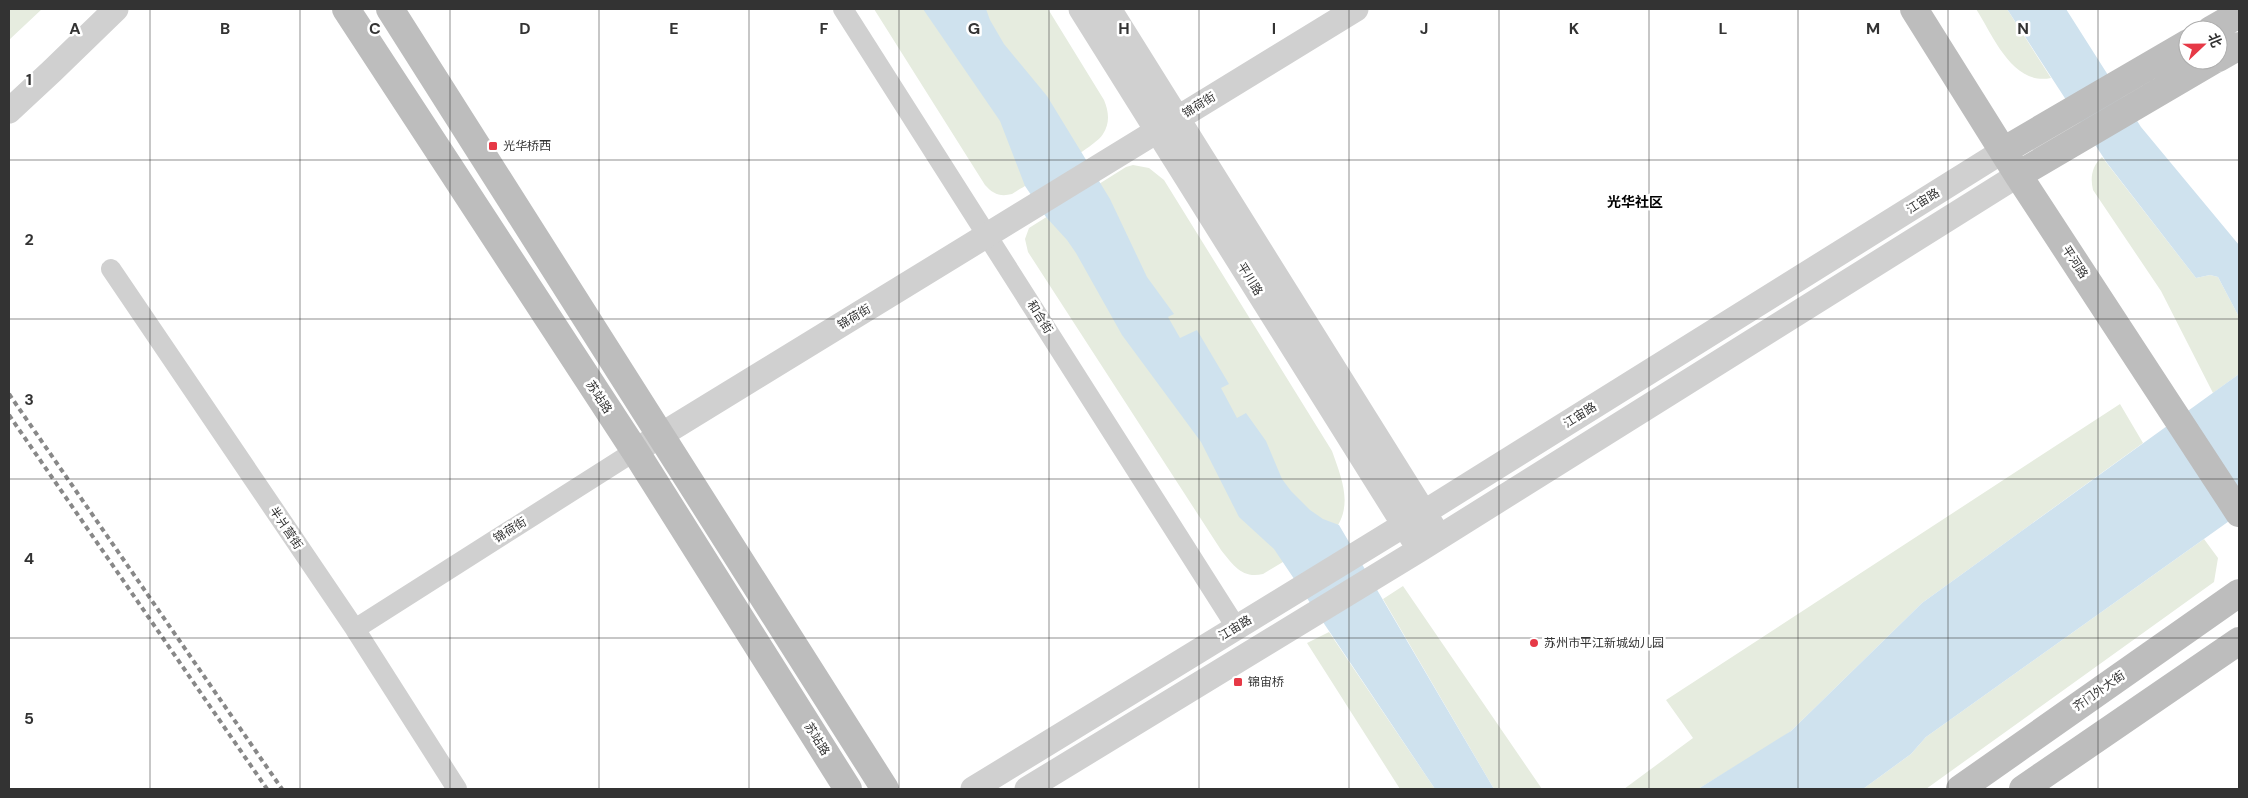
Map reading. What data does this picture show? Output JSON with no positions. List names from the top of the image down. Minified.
{"streets":{"main road":["江宙路","平河路","苏站路","齐门外大街"],"street":["锦荷街","平川路","和合街","半爿营街"]},"crossings":[["锦荷街","平川路"],["锦荷街","和合街"],["锦荷街","苏站路"],["锦荷街","半爿营街"],["江宙路","平河路"],["江宙路","平川路"],["江宙路","和合街"]],"districts":["光华社区"],"places":{"transit":["光华桥西","锦宙桥"],"other":["苏州市平江新城幼儿园"]},"north":"right","grid":{"columns":["A","B","C","D","E","F","G","H","I","J","K","L","M","N"],"rows":["1","2","3","4","5"]}}
